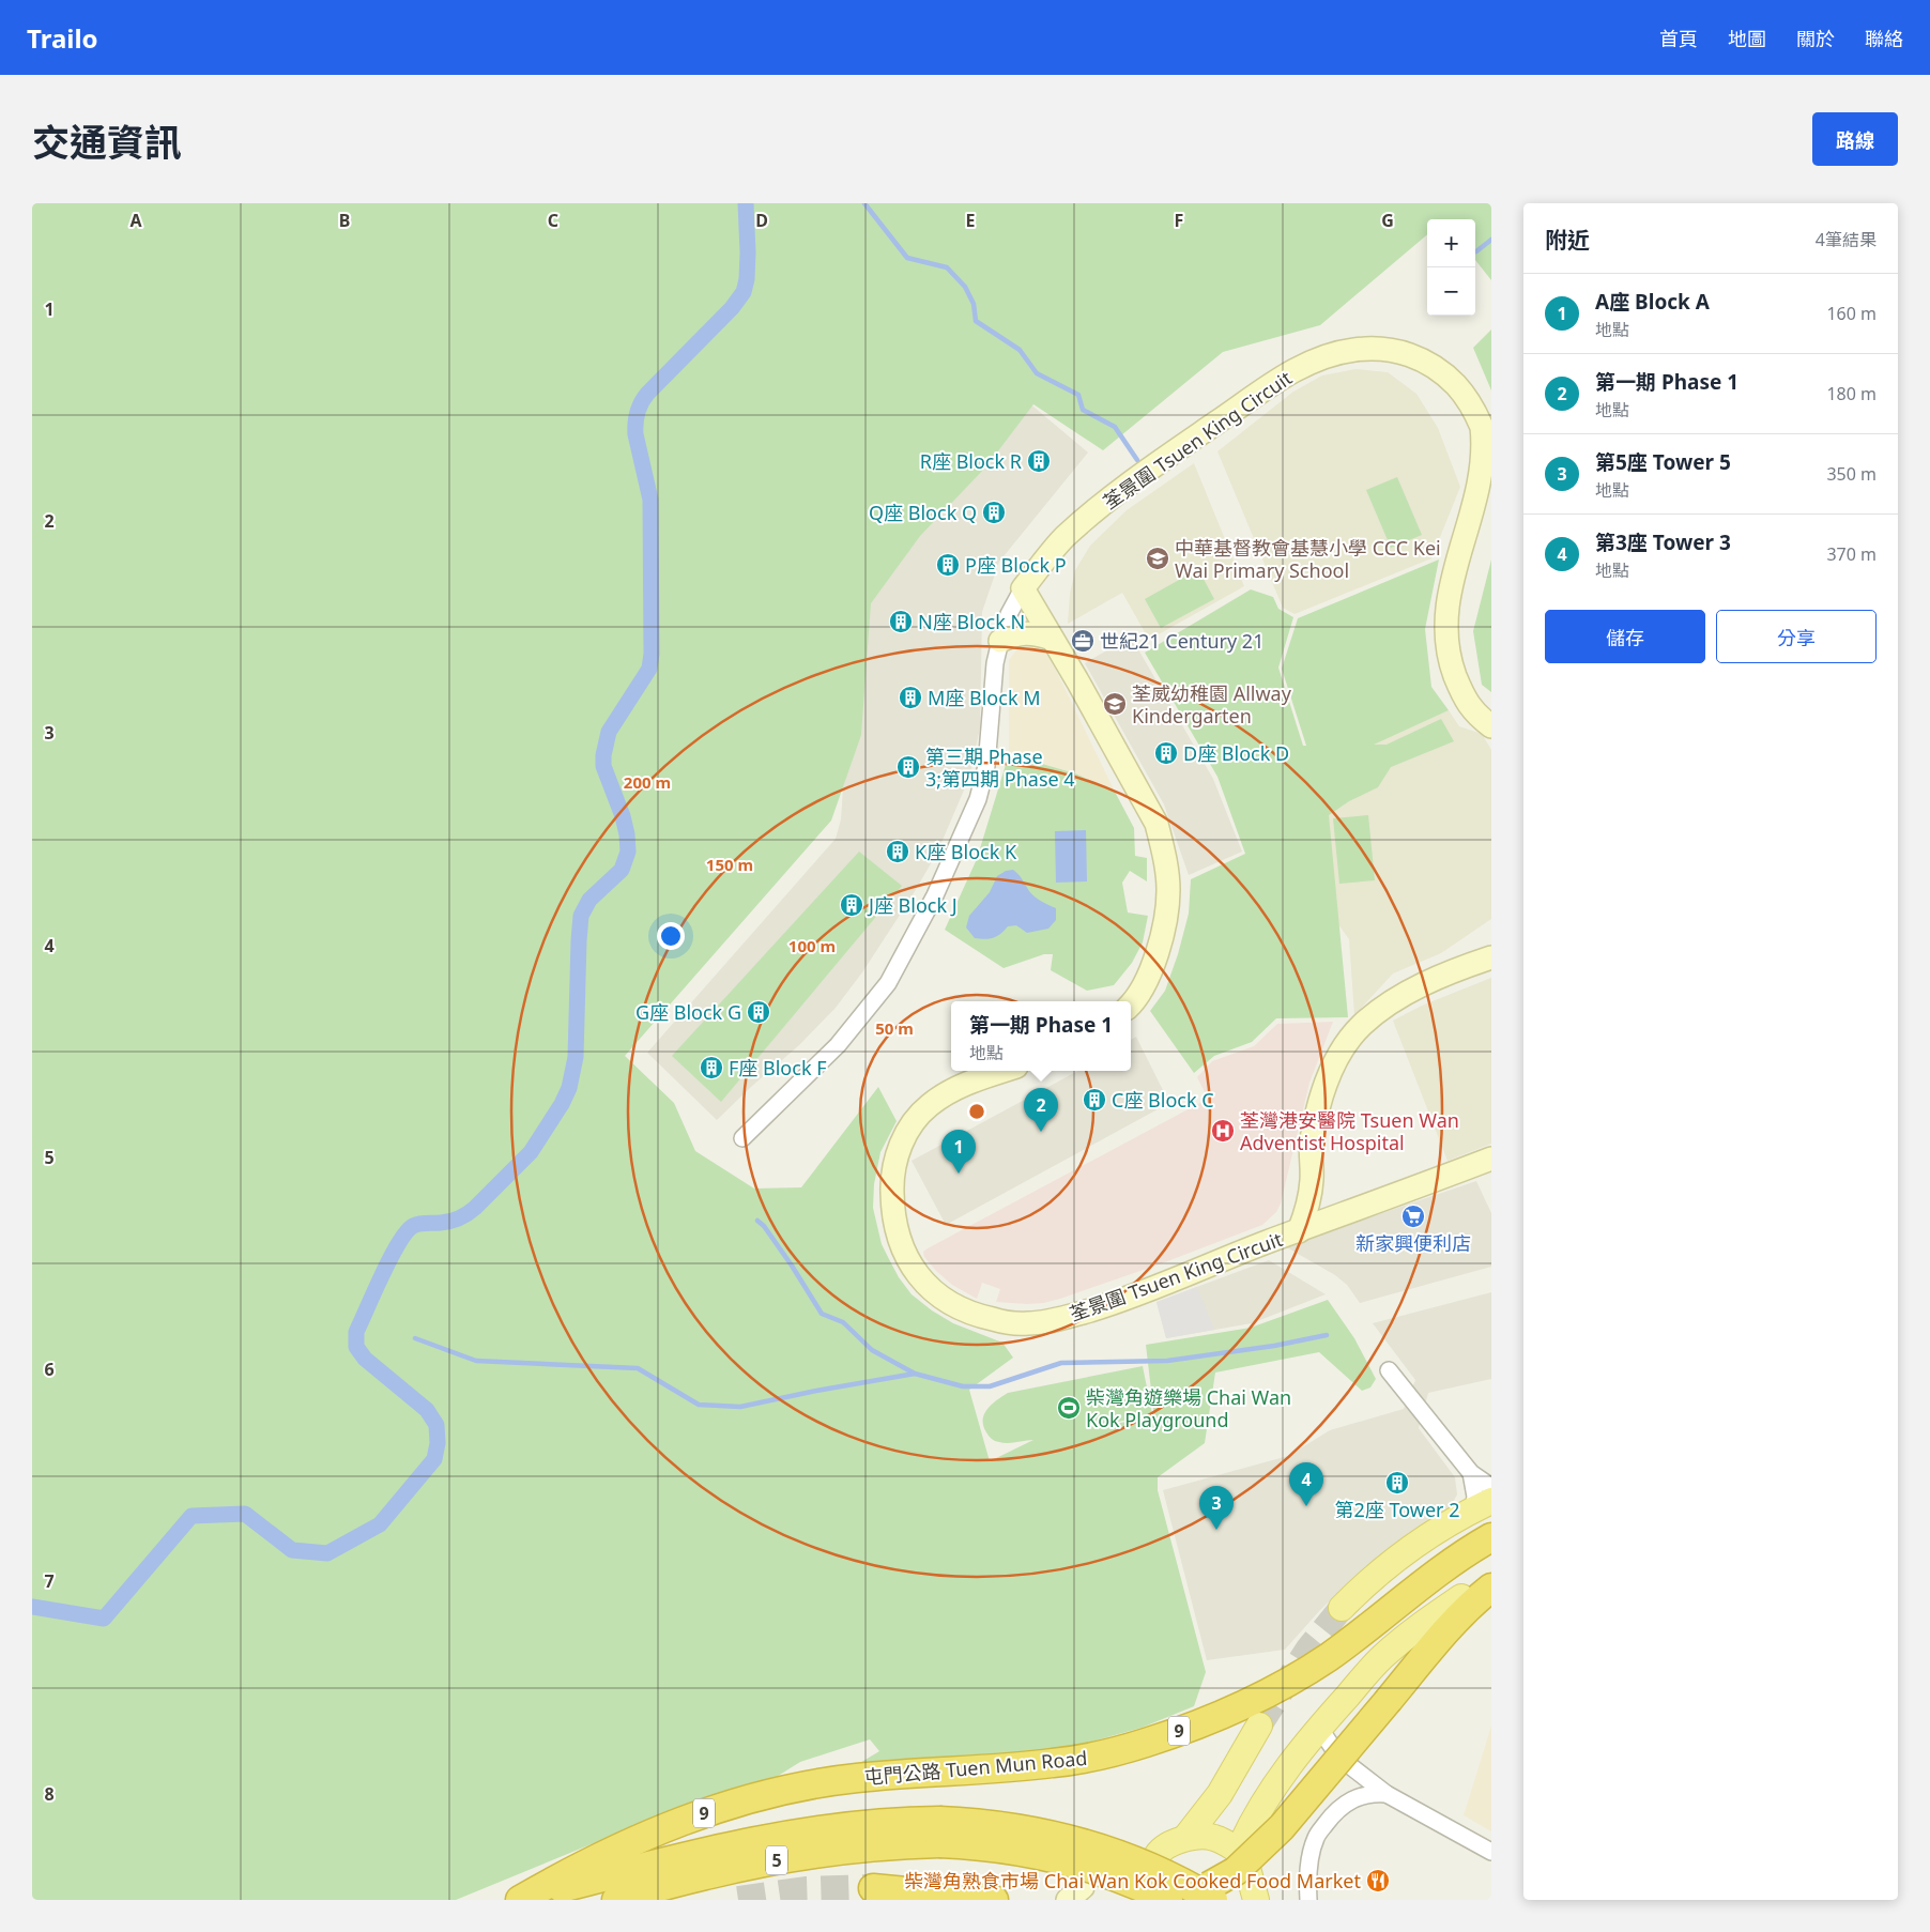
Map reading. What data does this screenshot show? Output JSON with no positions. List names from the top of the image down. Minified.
{"streets":{"highway":["9","屯門公路 Tuen Mun Road","5"],"street":["荃景圍 Tsuen King Circuit"]},"places":{"building":["R座 Block R","Q座 Block Q","P座 Block P","N座 Block N","M座 Block M","D座 Block D","第三期 Phase 3;第四期 Phase 4","K座 Block K","J座 Block J","G座 Block G","F座 Block F","C座 Block C","第2座 Tower 2"],"school or university":["中華基督教會基慧小學 CCC Kei Wai Primary School","荃威幼稚園 Allway Kindergarten"],"office":["世紀21 Century 21"],"hospital":["荃灣港安醫院 Tsuen Wan Adventist Hospital"],"supermarket":["新家興便利店"],"sports":["柴灣角遊樂場 Chai Wan Kok Playground"],"restaurant":["柴灣角熟食市場 Chai Wan Kok Cooked Food Market"]},"page":{"header":"Trailo","nav":["首頁","地圖","關於","聯絡"],"title":"交通資訊","buttons":["路線",["儲存","分享"]],"heading":["附近","4筆結果"],"map_buttons":["+","−"],"list":[{"mark":"1","name":"A座 Block A","note":"地點","value":"160 m"},{"mark":"2","name":"第一期 Phase 1","note":"地點","value":"180 m"},{"mark":"3","name":"第5座 Tower 5","note":"地點","value":"350 m"},{"mark":"4","name":"第3座 Tower 3","note":"地點","value":"370 m"}],"popup":["第一期 Phase 1","地點"],"pins":["2","1","4","3"]},"grid":{"columns":["A","B","C","D","E","F","G"],"rows":["1","2","3","4","5","6","7","8"]},"rings":["200 m","150 m","100 m","50 m"]}
